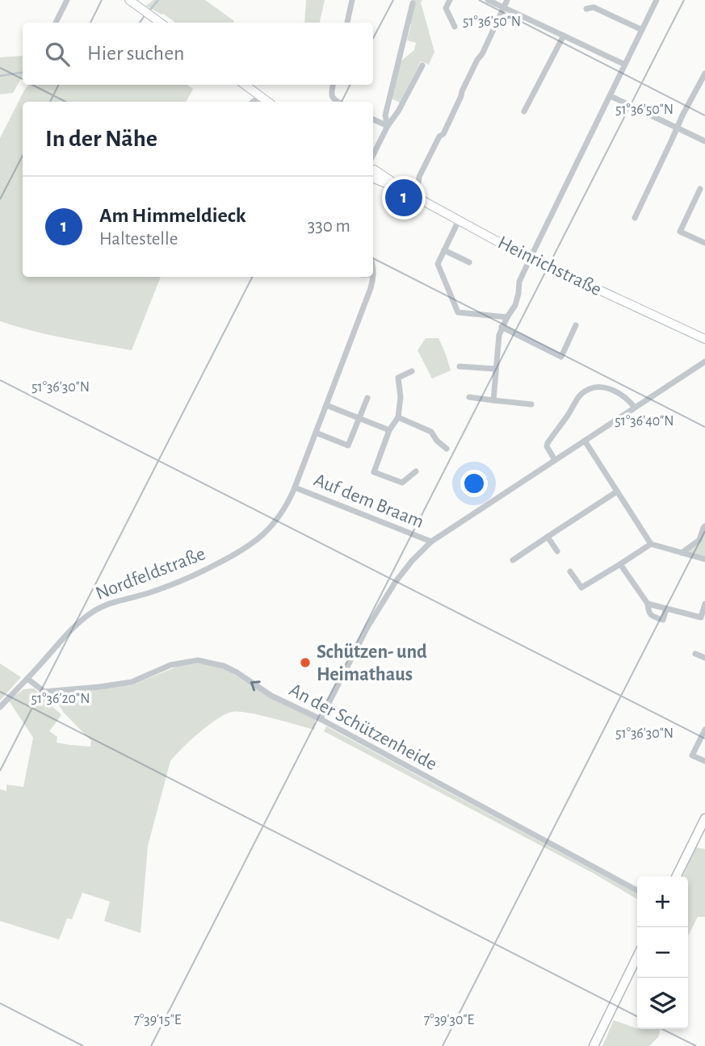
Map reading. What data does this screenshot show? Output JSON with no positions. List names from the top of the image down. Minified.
{"streets":{"street":["Heinrichstraße","Auf dem Braam","Nordfeldstraße","An der Schützenheide"]},"crossings":[["Auf dem Braam","Nordfeldstraße"],["Nordfeldstraße","An der Schützenheide"]],"one_way":["An der Schützenheide"],"places":["Schützen- und Heimathaus"],"page":{"search":"Hier suchen","heading":"In der Nähe","list":[{"mark":"1","name":"Am Himmeldieck","note":"Haltestelle","value":"330 m"}],"pins":"1","map_buttons":["+","−"]},"coordinates":["51°36'50\"N","51°36'30\"N","51°36'40\"N","51°36'20\"N","7°39'15\"E","7°39'30\"E"]}
